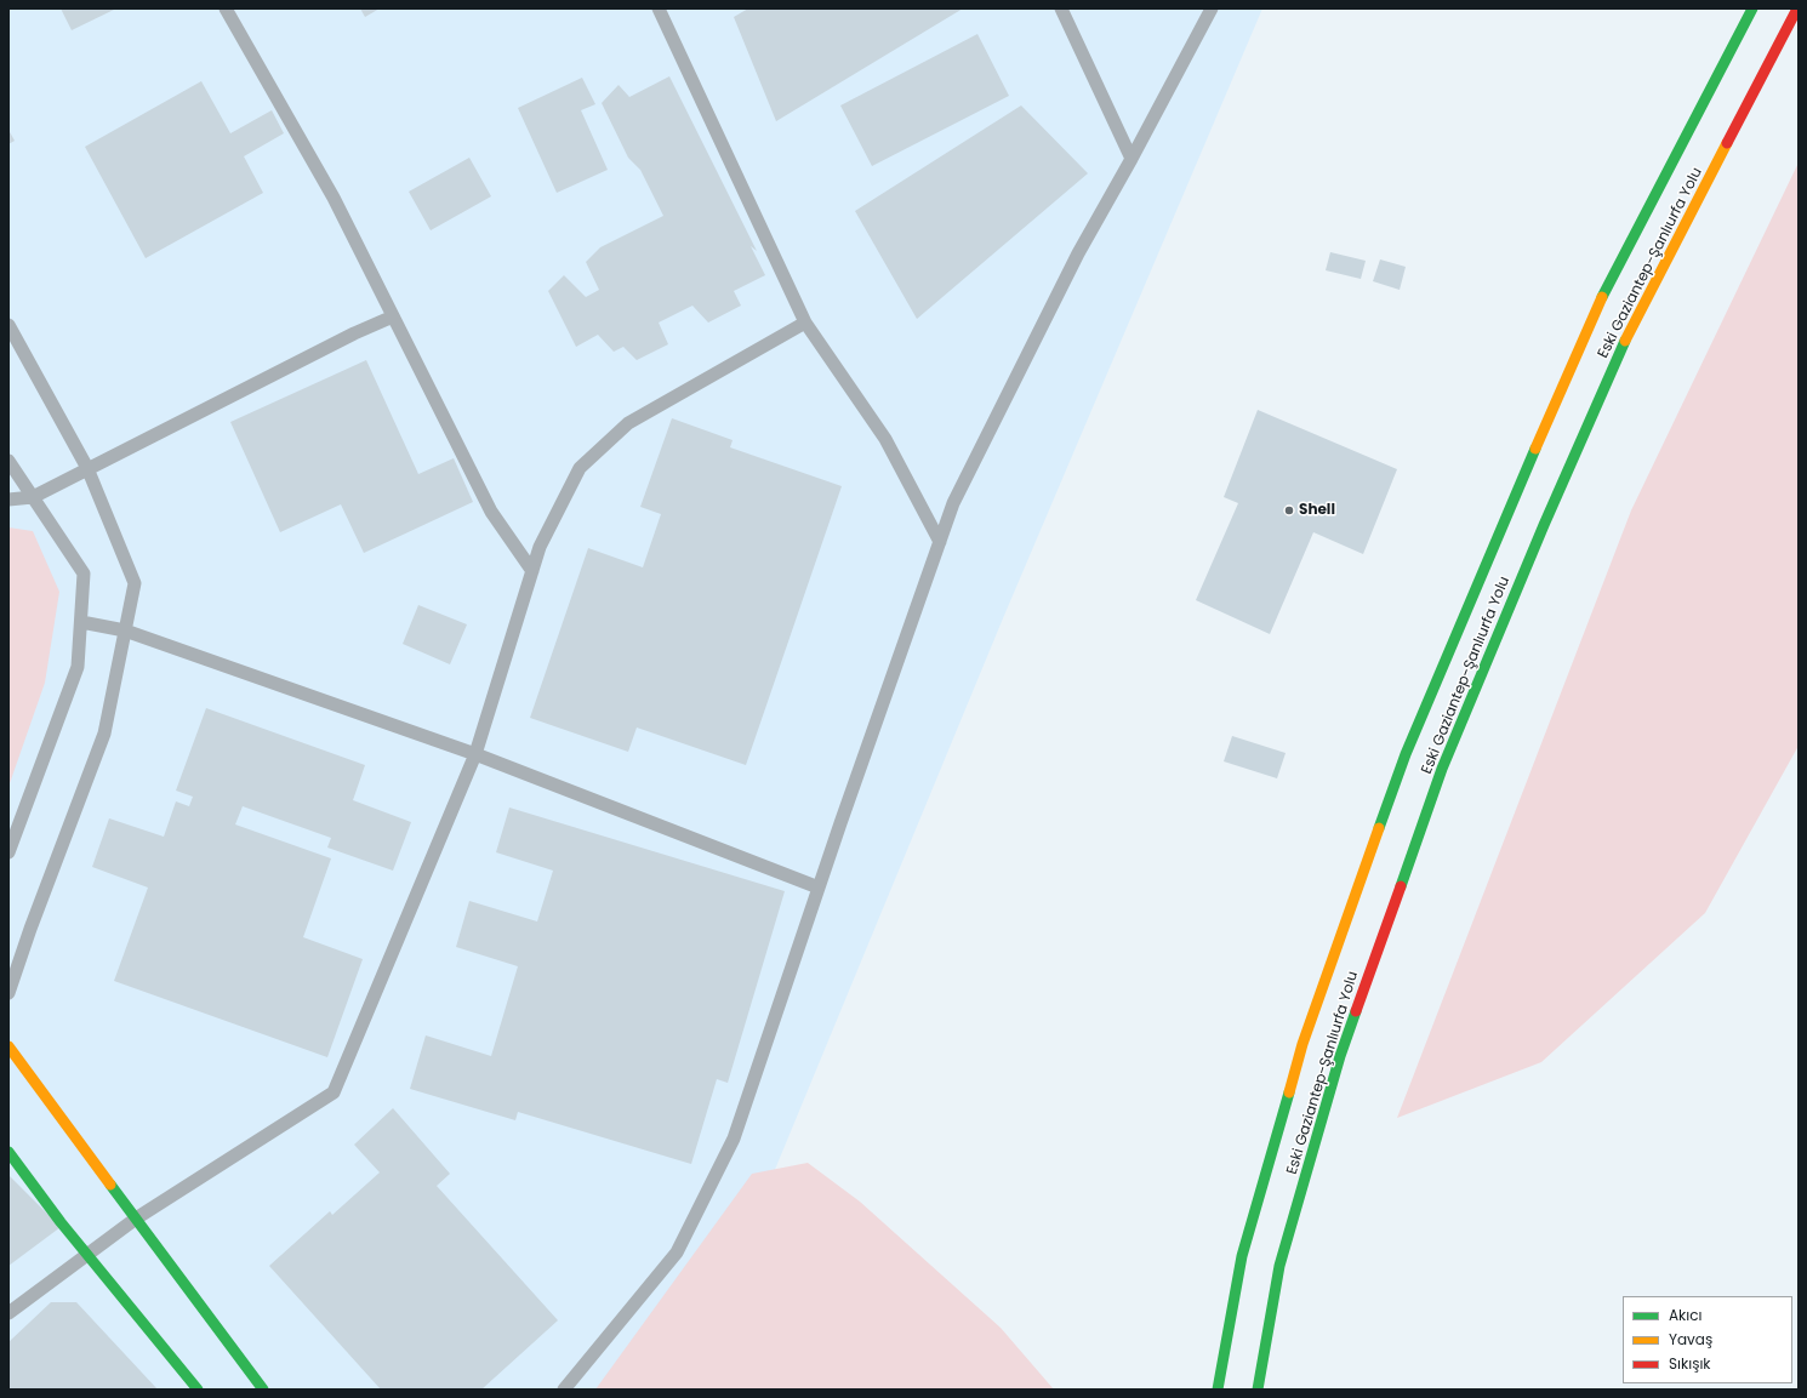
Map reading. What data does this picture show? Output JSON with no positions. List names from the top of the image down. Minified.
{"streets":{"main road":["Eski Gaziantep-Şanlıurfa Yolu"]},"places":["Shell"],"legend":["Akıcı","Yavaş","Sıkışık"]}
